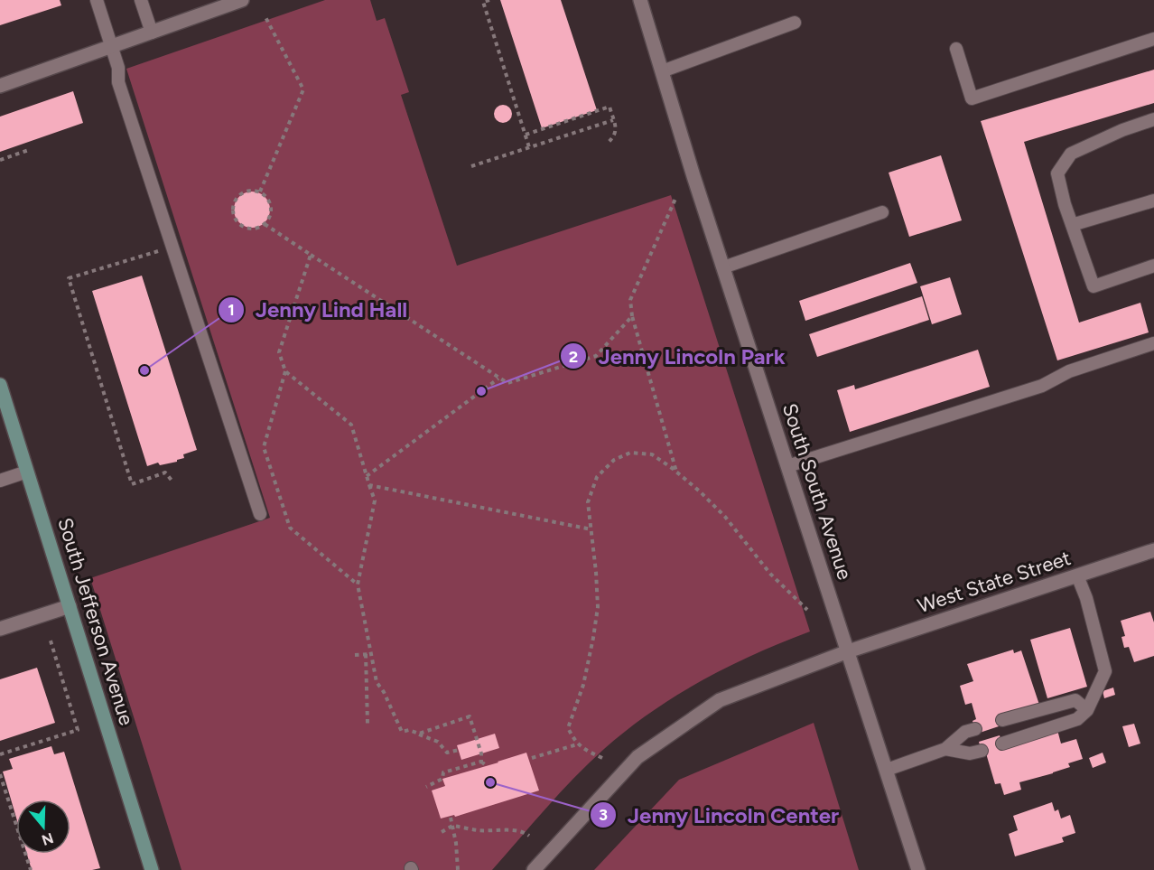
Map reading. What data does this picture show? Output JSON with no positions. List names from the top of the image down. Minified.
{"streets":{"main road":["South Jefferson Avenue"],"street":["South South Avenue","West State Street"]},"crossings":[["South South Avenue","West State Street"]],"places":["Jenny Lind Hall","Jenny Lincoln Park","Jenny Lincoln Center"],"north":"bottom"}
